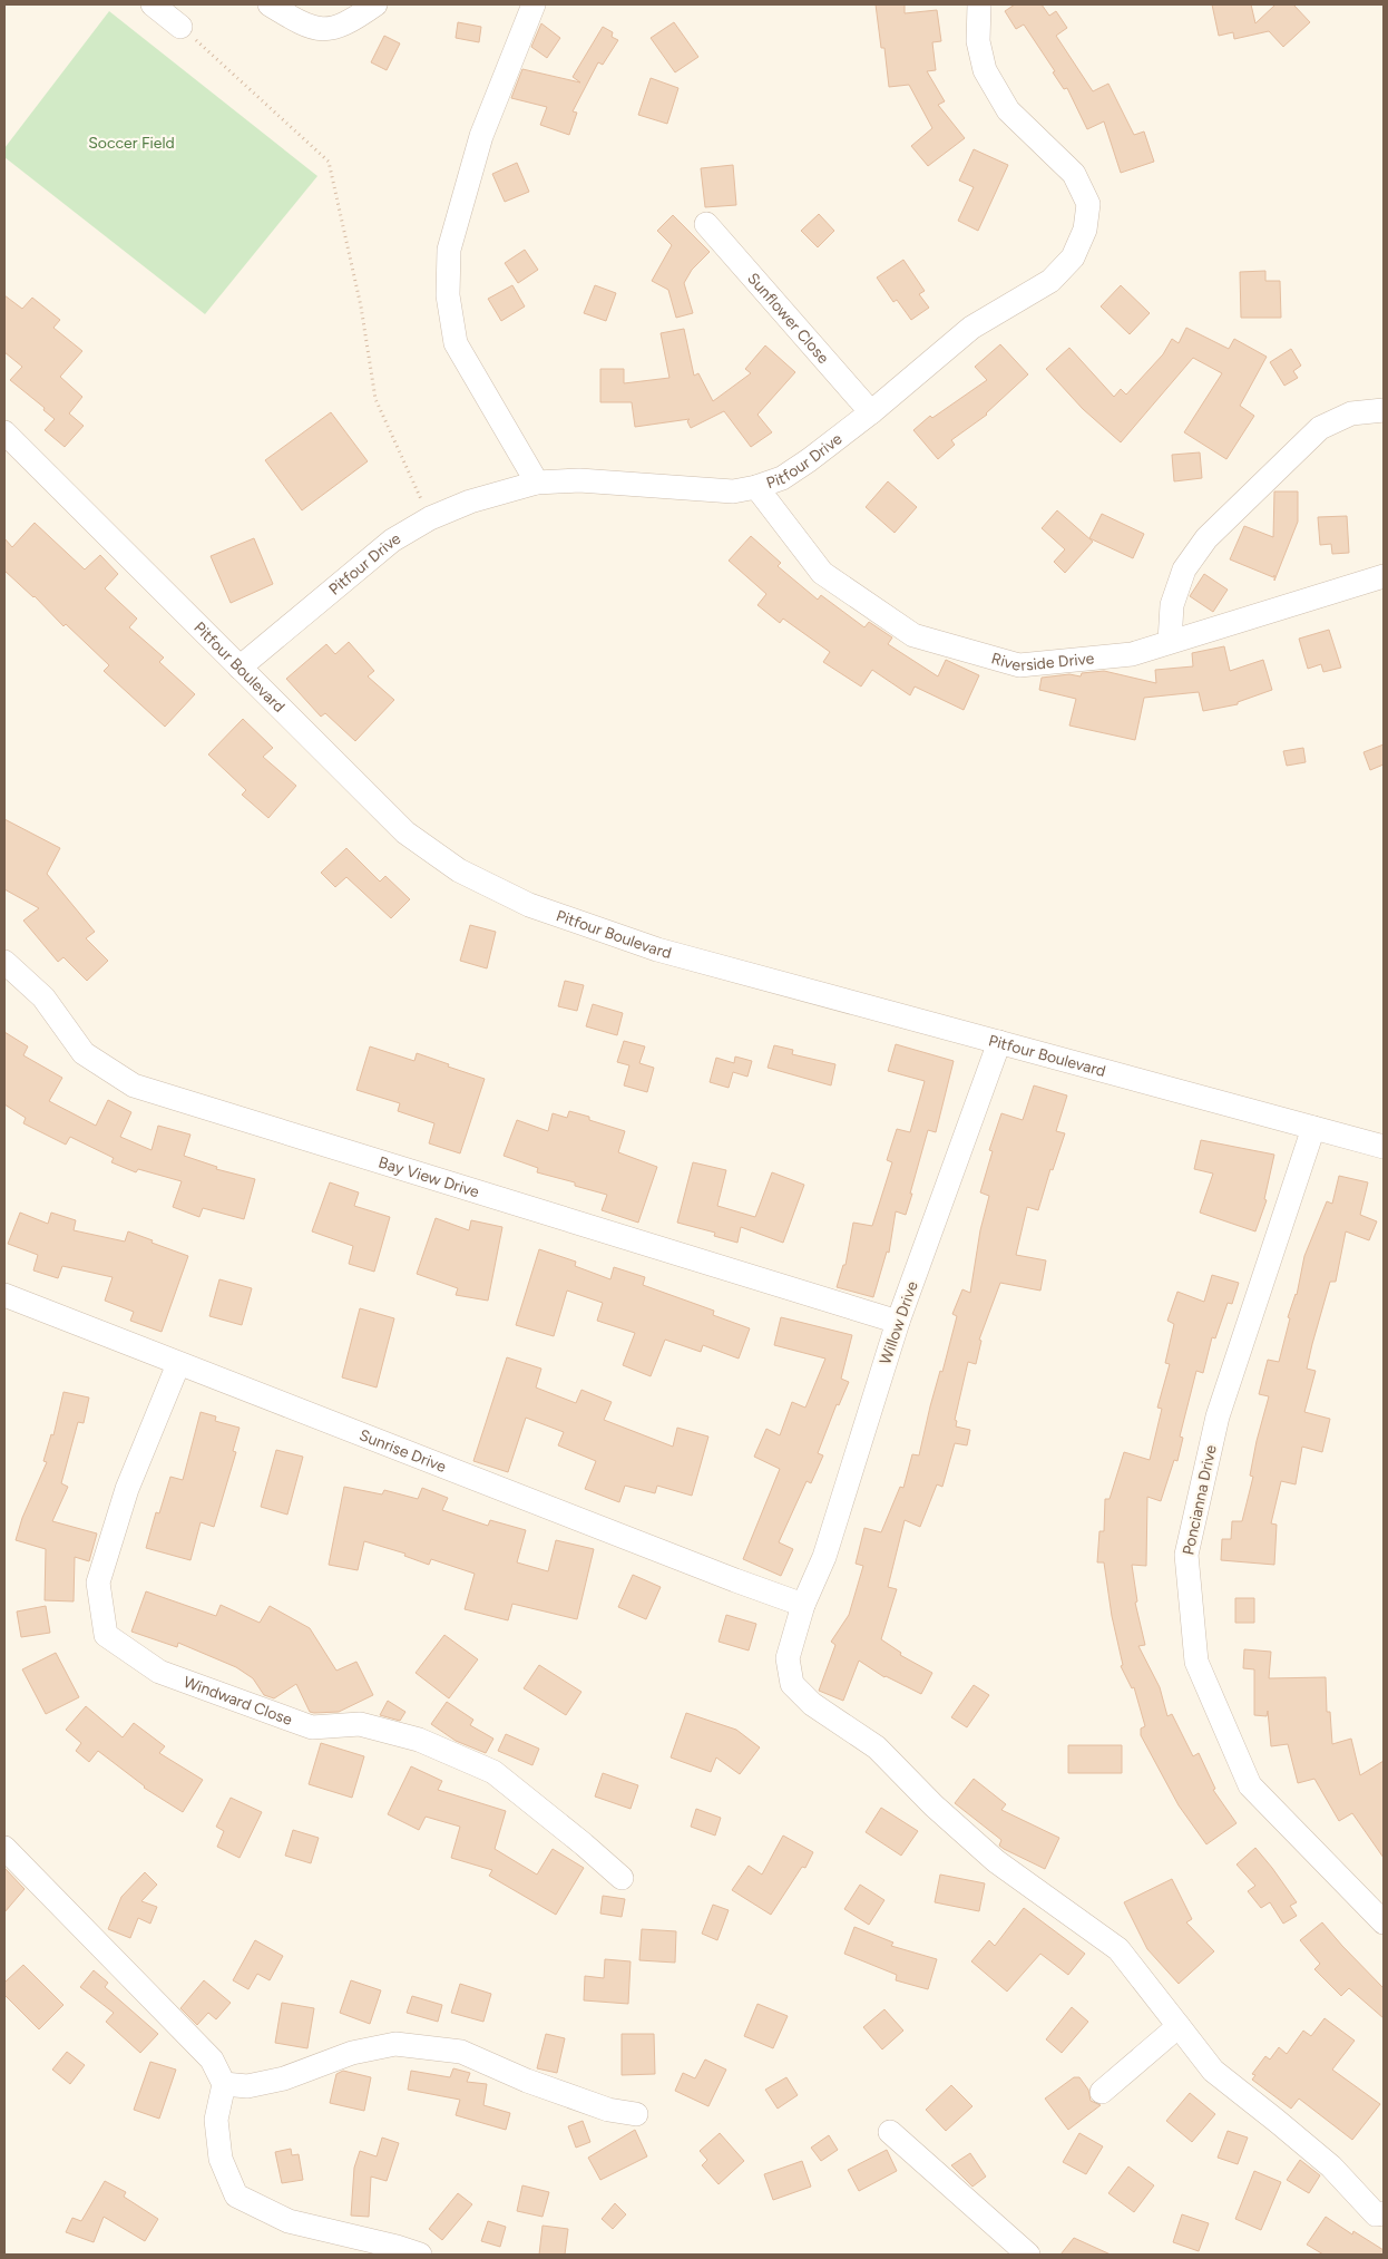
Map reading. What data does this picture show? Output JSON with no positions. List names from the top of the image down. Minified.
{"streets":{"street":["Sunflower Close","Pitfour Drive","Riverside Drive","Pitfour Boulevard","Bay View Drive","Willow Drive","Sunrise Drive","Poncianna Drive","Windward Close"]},"crossings":[["Sunflower Close","Pitfour Drive"],["Pitfour Drive","Riverside Drive"],["Pitfour Drive","Pitfour Boulevard"],["Pitfour Boulevard","Willow Drive"],["Pitfour Boulevard","Poncianna Drive"],["Bay View Drive","Willow Drive"],["Willow Drive","Sunrise Drive"],["Sunrise Drive","Windward Close"]],"parks":["Soccer Field"]}
